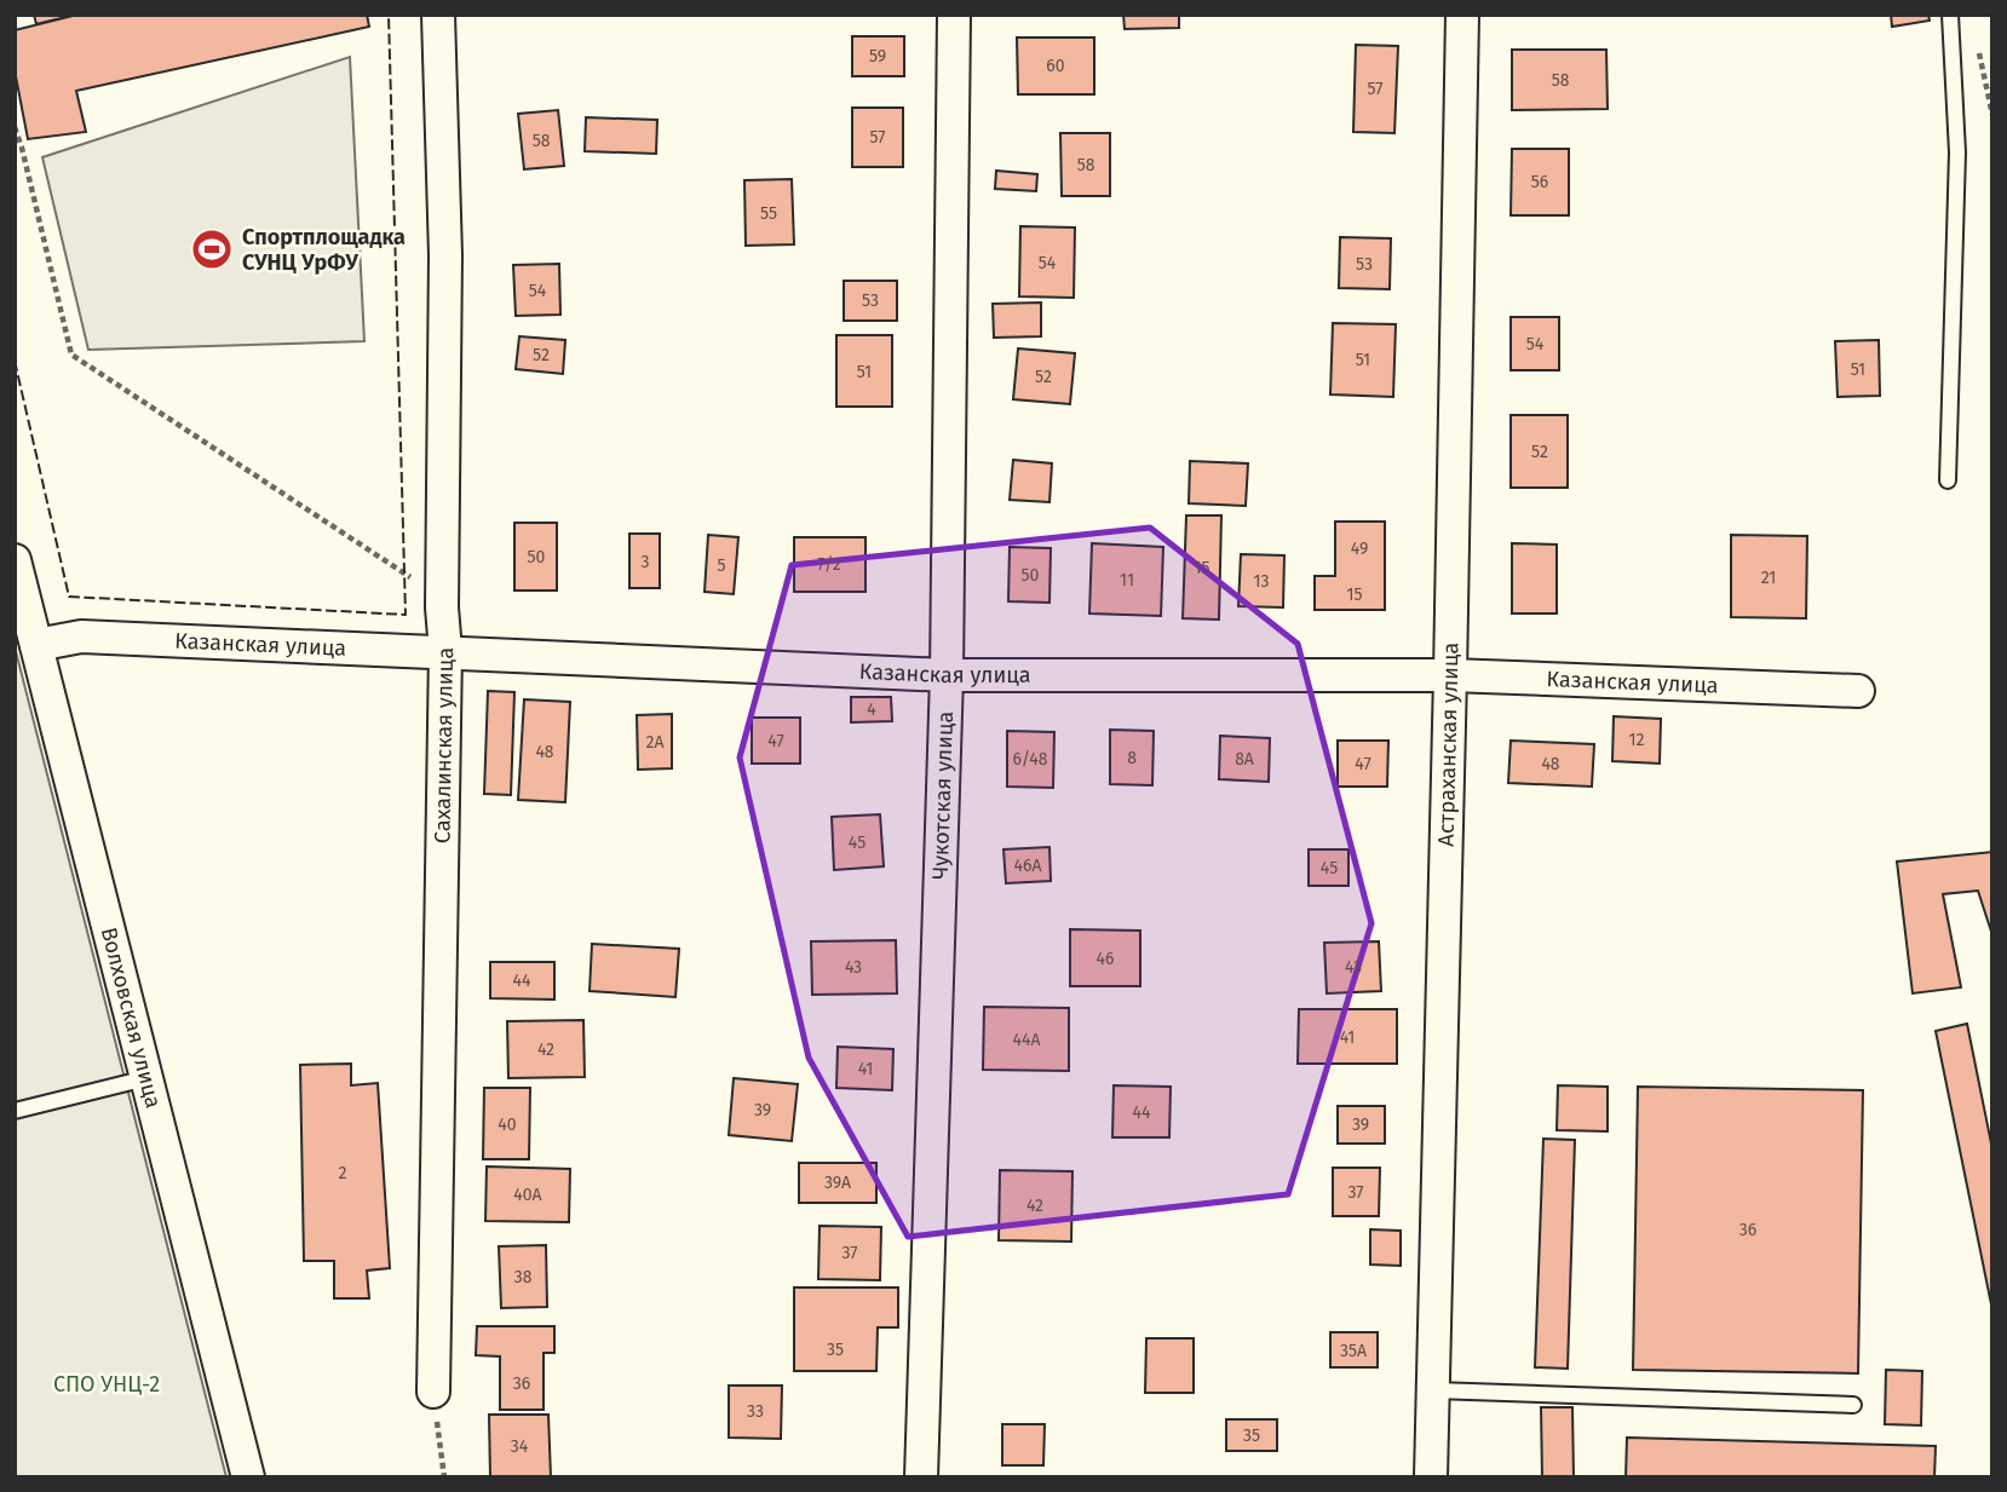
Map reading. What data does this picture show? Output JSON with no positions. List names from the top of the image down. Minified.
{"streets":{"street":["Казанская улица","Сахалинская улица","Астраханская улица","Чукотская улица","Волховская улица"]},"crossings":[["Казанская улица","Сахалинская улица"],["Казанская улица","Астраханская улица"],["Казанская улица","Чукотская улица"],["Казанская улица","Волховская улица"]],"parks":["СПО УНЦ-2"],"places":{"sports":["Спортплощадка СУНЦ УрФУ"]},"house_numbers":["59","60","58","57","57","58","58","56","55","54","53","54","53","54","52","51","51","51","52","52","49","50","3","7/2","5","15","50","21","11","13","15","4","12","47","2А","48","8","6/48","8А","47","48","45","46А","45","46","43","43","44","41","44А","42","41","39","44","40","39","2","39А","37","40А","42","36","37","38","35","35А","36","33","35","34"]}
